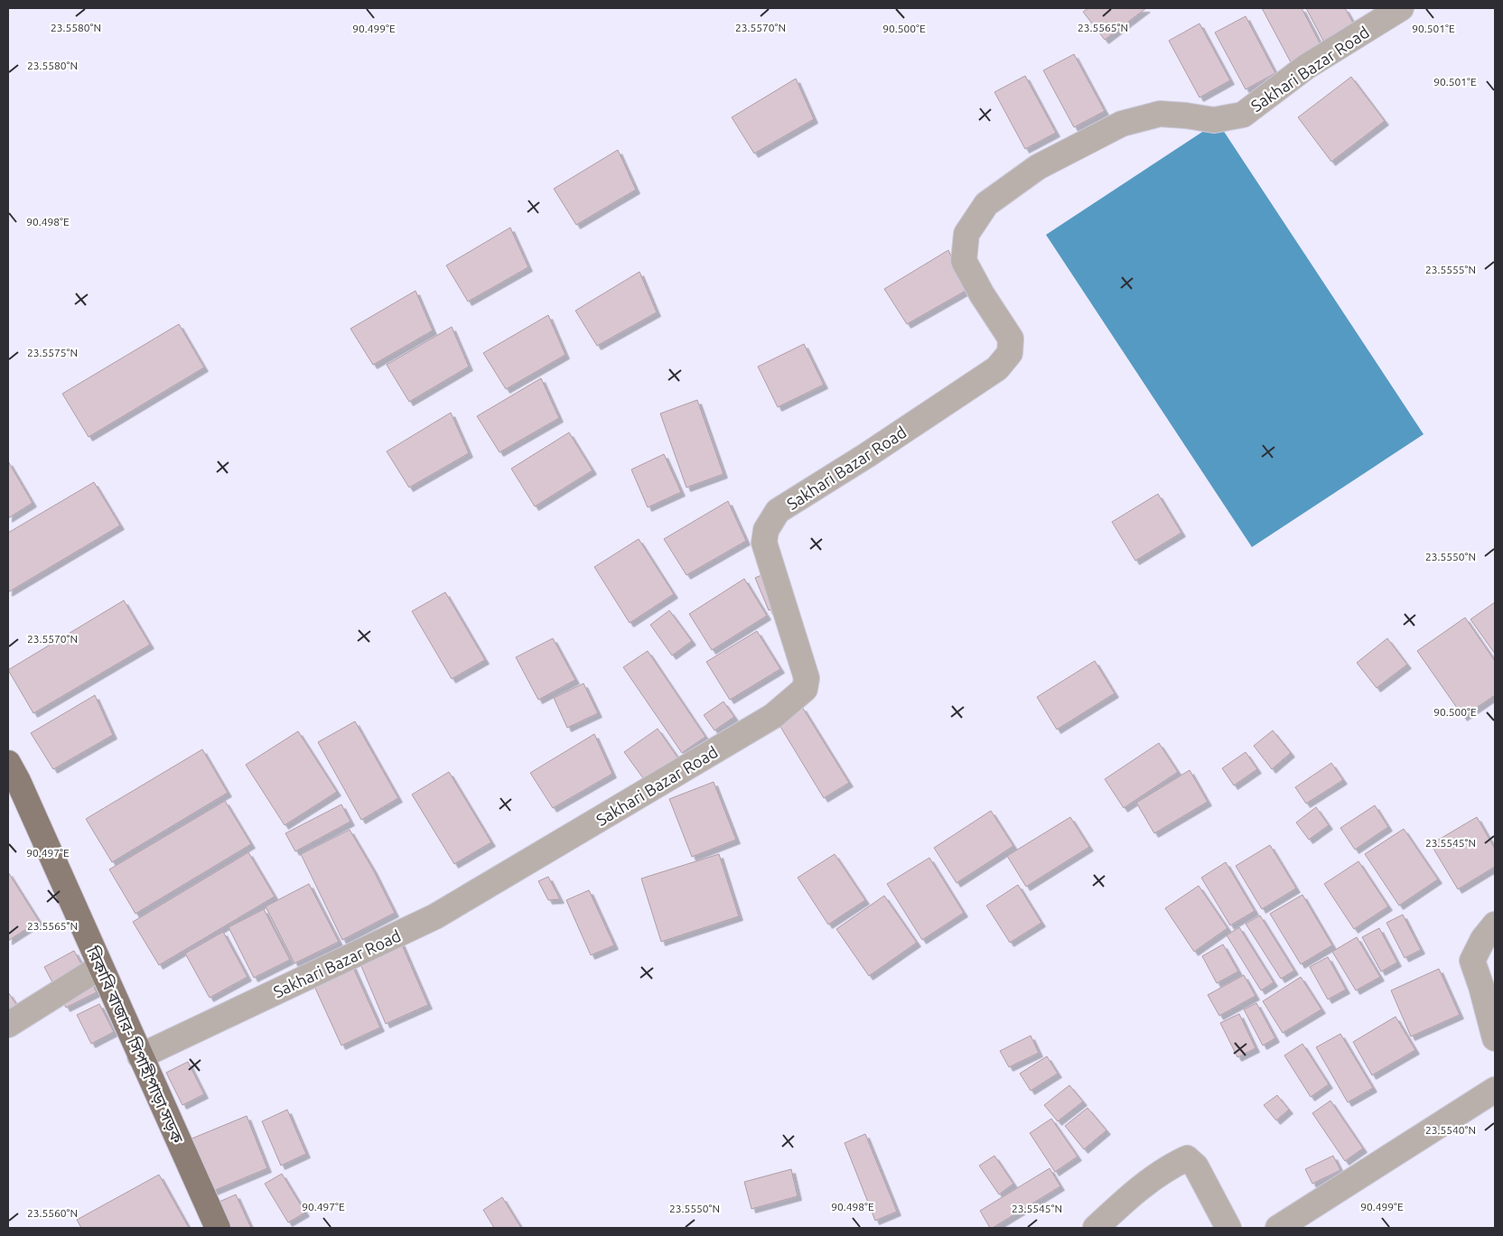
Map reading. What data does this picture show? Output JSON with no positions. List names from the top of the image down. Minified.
{"streets":{"main road":["রিকাবি বাজার- সিপাহীপাড়া সড়ক"],"street":["Sakhari Bazar Road"]},"crossings":[["Sakhari Bazar Road","রিকাবি বাজার- সিপাহীপাড়া সড়ক"]],"coordinates":["23.5580°N","23.5570°N","23.5565°N","90.501°E","90.500°E","90.499°E","90.498°E","23.5555°N","23.5575°N","23.5550°N","23.5545°N","90.497°E","23.5540°N","23.5560°N"]}
